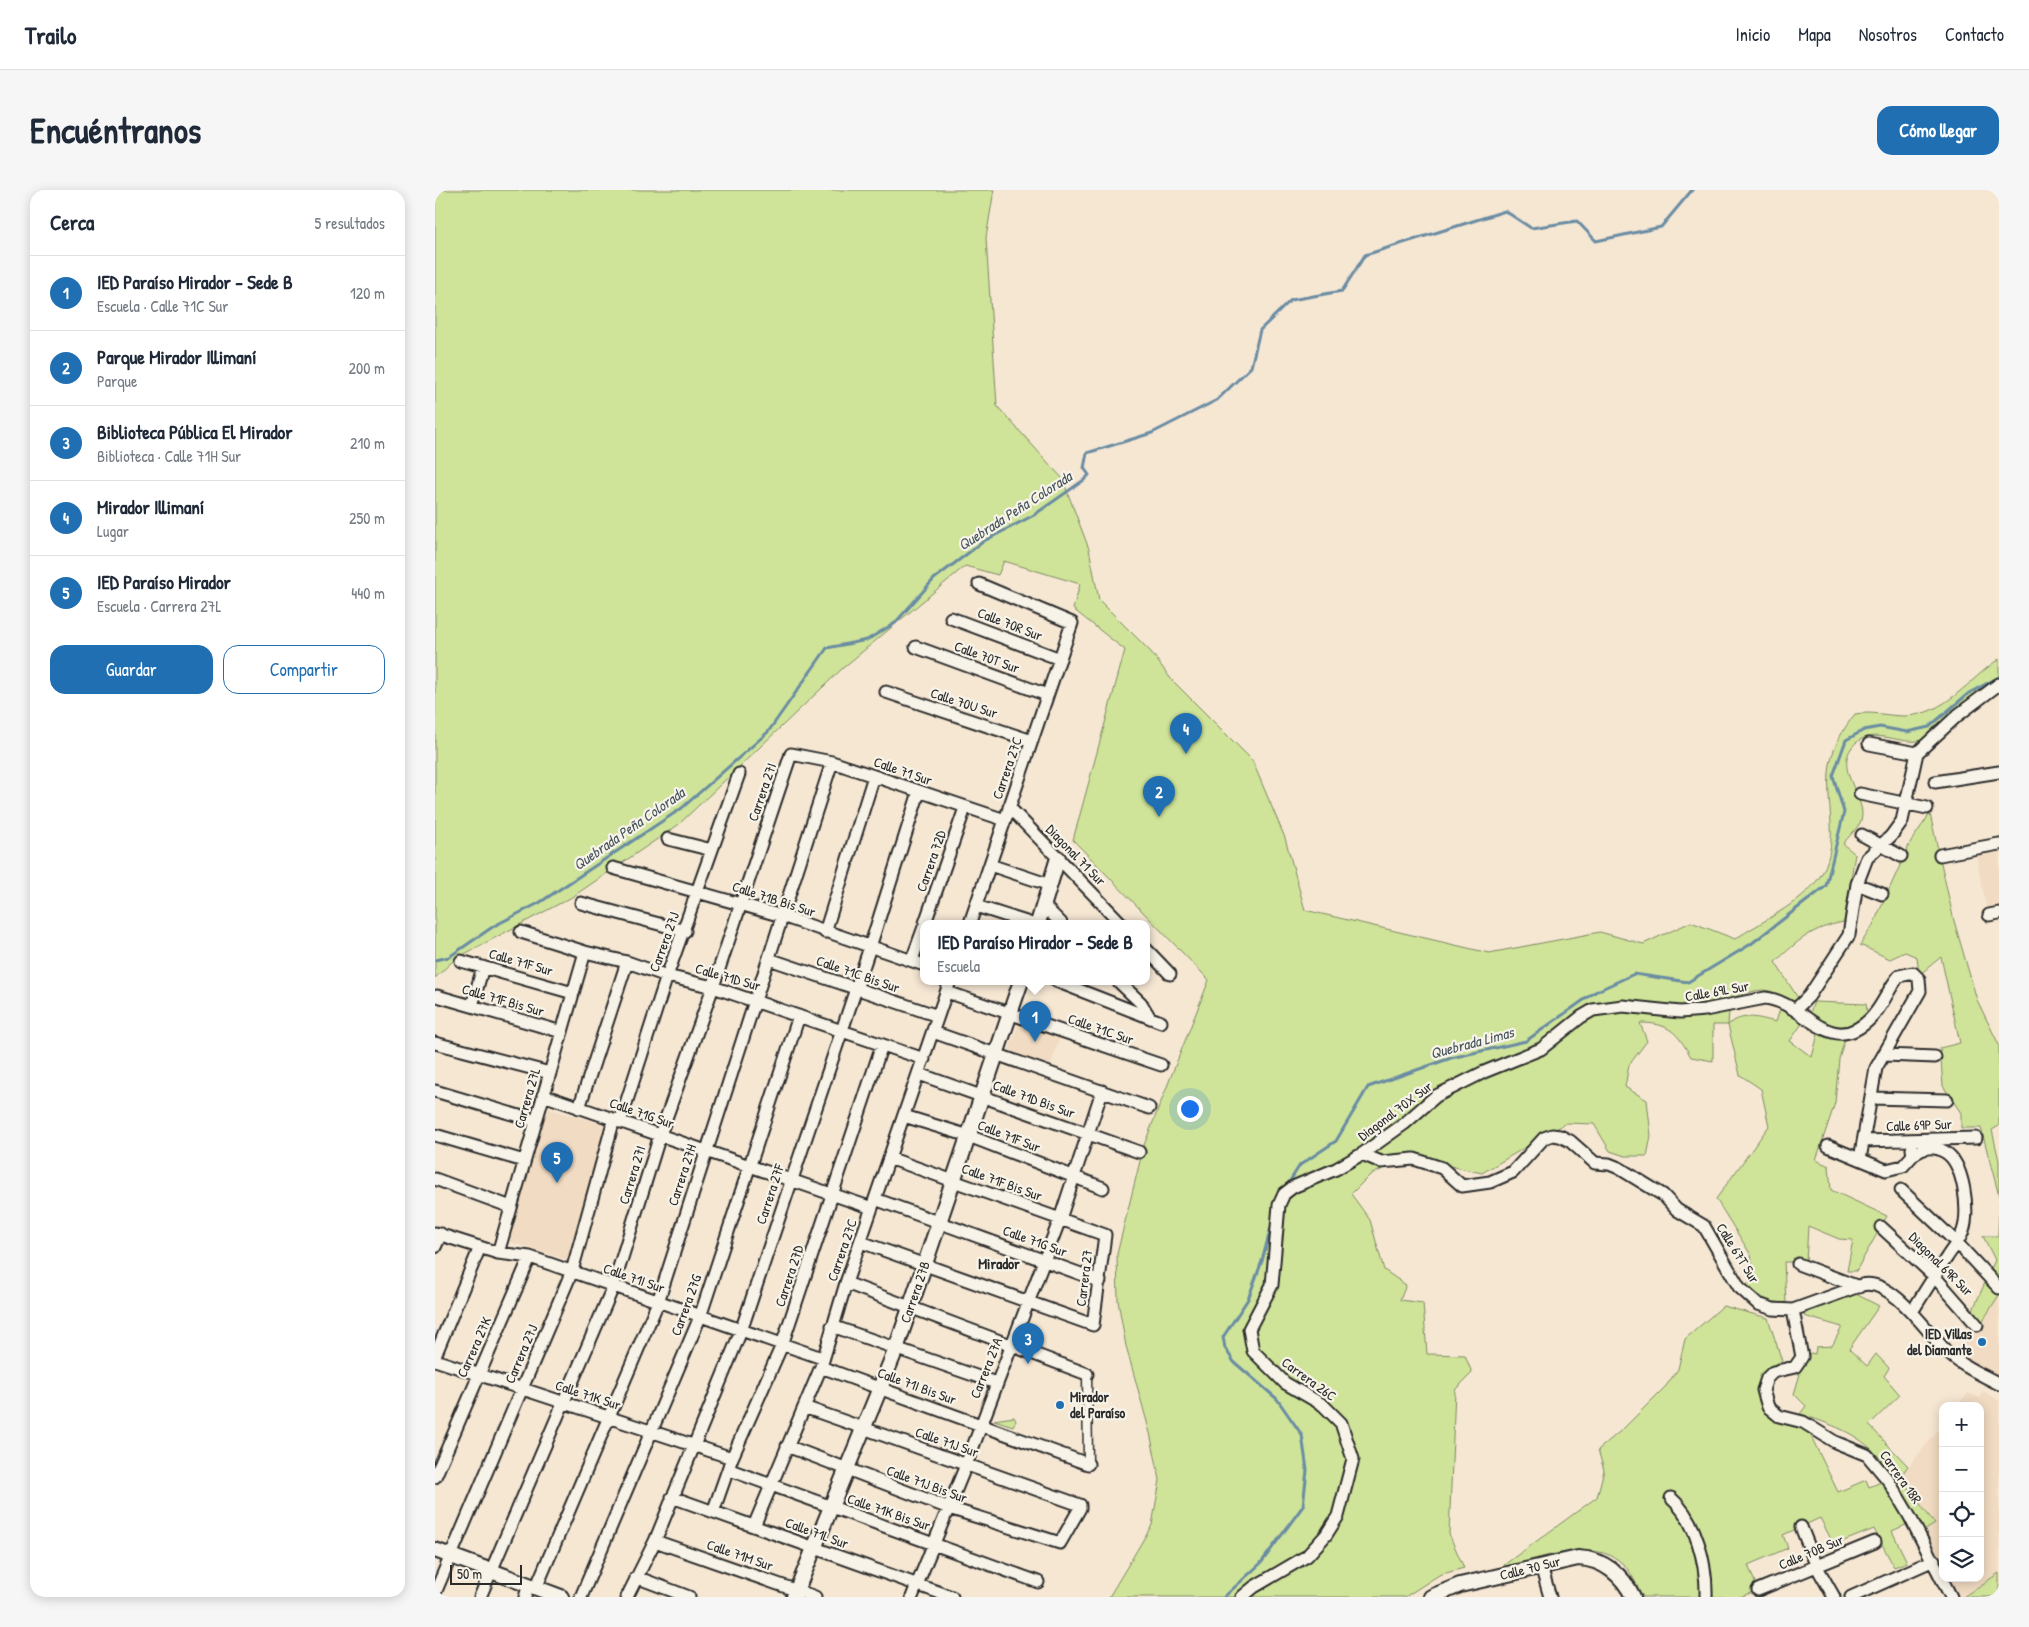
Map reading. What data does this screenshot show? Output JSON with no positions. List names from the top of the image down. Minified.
{"streets":{"street":["Calle 70R Sur","Calle 70T Sur","Calle 70U Sur","Carrera 27C","Calle 71 Sur","Carrera 27I","Diagonal 71 Sur","Carrera 72D","Calle 71B Bis Sur","Carrera 27J","Calle 71F Sur","Calle 71C Bis Sur","Calle 71D Sur","Calle 69L Sur","Calle 71F Bis Sur","Calle 71C Sur","Carrera 27L","Calle 71D Bis Sur","Diagonal 70X Sur","Calle 71G Sur","Calle 69P Sur","Carrera 27H","Carrera 27F","Calle 67T Sur","Diagonal 69R Sur","Carrera 27D","Calle 71I Sur","Carrera 27","Carrera 27B","Carrera 27G","Carrera 27K","Carrera 27A","Carrera 26C","Calle 71I Bis Sur","Calle 71K Sur","Calle 71J Sur","Carrera 18R","Calle 71J Bis Sur","Calle 71K Bis Sur","Calle 71L Sur","Calle 70B Sur","Calle 71M Sur","Calle 70 Sur"]},"crossings":[["Calle 70R Sur","Carrera 27C"],["Calle 70T Sur","Carrera 27C"],["Calle 70U Sur","Carrera 27C"],["Carrera 27C","Calle 71 Sur"],["Carrera 27C","Diagonal 71 Sur"],["Carrera 27C","Calle 71F Sur"],["Carrera 27C","Calle 71C Bis Sur"],["Carrera 27C","Calle 71D Sur"],["Carrera 27C","Calle 71F Bis Sur"],["Carrera 27C","Calle 71C Sur"],["Carrera 27C","Calle 71D Bis Sur"],["Carrera 27C","Calle 71G Sur"],["Carrera 27C","Calle 71I Sur"],["Carrera 27C","Calle 71I Bis Sur"],["Carrera 27C","Calle 71J Sur"],["Carrera 27C","Calle 71J Bis Sur"],["Carrera 27C","Calle 71K Bis Sur"],["Carrera 27C","Calle 71L Sur"],["Calle 71 Sur","Carrera 27I"],["Calle 71 Sur","Carrera 72D"],["Calle 71 Sur","Carrera 27H"],["Calle 71 Sur","Carrera 27F"],["Carrera 27I","Calle 71B Bis Sur"],["Carrera 27I","Calle 71D Sur"],["Carrera 27I","Calle 71G Sur"],["Carrera 27I","Calle 71I Sur"],["Carrera 27I","Calle 71K Sur"],["Carrera 72D","Calle 71B Bis Sur"],["Calle 71B Bis Sur","Carrera 27J"],["Calle 71B Bis Sur","Carrera 27H"],["Calle 71B Bis Sur","Carrera 27F"],["Carrera 27J","Calle 71D Sur"],["Carrera 27J","Calle 71G Sur"],["Carrera 27J","Calle 71I Sur"],["Carrera 27J","Calle 71K Sur"],["Calle 71F Sur","Carrera 27L"],["Calle 71F Sur","Carrera 27B"],["Calle 71F Sur","Carrera 27A"],["Calle 71C Bis Sur","Carrera 27H"],["Calle 71C Bis Sur","Carrera 27F"],["Calle 71D Sur","Carrera 27L"],["Calle 71D Sur","Carrera 27H"],["Calle 71D Sur","Carrera 27F"],["Calle 71D Sur","Carrera 27D"],["Calle 71D Sur","Carrera 27G"],["Calle 69L Sur","Diagonal 70X Sur"],["Calle 71F Bis Sur","Carrera 27L"],["Calle 71F Bis Sur","Carrera 27"],["Calle 71F Bis Sur","Carrera 27B"],["Calle 71F Bis Sur","Carrera 27A"],["Calle 71C Sur","Carrera 27B"],["Carrera 27L","Calle 71G Sur"],["Carrera 27L","Calle 71I Sur"],["Calle 71D Bis Sur","Carrera 27B"],["Calle 71D Bis Sur","Carrera 27A"],["Diagonal 70X Sur","Calle 67T Sur"],["Diagonal 70X Sur","Carrera 26C"],["Calle 71G Sur","Carrera 27H"],["Calle 71G Sur","Carrera 27F"],["Calle 71G Sur","Carrera 27D"],["Calle 71G Sur","Carrera 27"],["Calle 71G Sur","Carrera 27B"],["Calle 71G Sur","Carrera 27G"],["Calle 71G Sur","Carrera 27A"],["Carrera 27H","Calle 71I Sur"],["Carrera 27H","Calle 71K Sur"],["Carrera 27F","Calle 71I Sur"],["Carrera 27F","Calle 71K Sur"],["Carrera 27F","Calle 71L Sur"],["Carrera 27F","Calle 71M Sur"],["Calle 67T Sur","Carrera 18R"],["Carrera 27D","Calle 71I Sur"],["Carrera 27D","Calle 71K Sur"],["Carrera 27D","Calle 71K Bis Sur"],["Carrera 27D","Calle 71L Sur"],["Calle 71I Sur","Carrera 27G"],["Calle 71I Sur","Carrera 27K"],["Calle 71I Sur","Calle 71I Bis Sur"],["Carrera 27","Carrera 27A"],["Carrera 27B","Calle 71I Bis Sur"],["Carrera 27B","Calle 71J Sur"],["Carrera 27B","Calle 71J Bis Sur"],["Carrera 27B","Calle 71K Bis Sur"],["Carrera 27B","Calle 71L Sur"],["Carrera 27B","Calle 71M Sur"],["Carrera 27G","Calle 71K Sur"],["Carrera 27K","Calle 71K Sur"],["Carrera 27A","Calle 71I Bis Sur"],["Carrera 27A","Calle 71J Sur"],["Carrera 27A","Calle 71J Bis Sur"],["Carrera 27A","Calle 71K Bis Sur"],["Carrera 27A","Calle 71L Sur"],["Calle 71K Sur","Calle 71K Bis Sur"],["Calle 71J Sur","Calle 71J Bis Sur"]],"districts":["Mirador"],"water":["Quebrada Peña Colorada","Quebrada Limas"],"places":["IED Villas del Diamante","Mirador del Paraíso"],"scale_bar":"50 m","page":{"header":"Trailo","nav":["Inicio","Mapa","Nosotros","Contacto"],"buttons":["Cómo llegar",["Guardar","Compartir"]],"title":"Encuéntranos","heading":["Cerca","5 resultados"],"list":[{"mark":"1","name":"IED Paraíso Mirador - Sede B","note":"Escuela · Calle 71C Sur","value":"120 m"},{"mark":"2","name":"Parque Mirador Illimaní","note":"Parque","value":"200 m"},{"mark":"3","name":"Biblioteca Pública El Mirador","note":"Biblioteca · Calle 71H Sur","value":"210 m"},{"mark":"4","name":"Mirador Illimaní","note":"Lugar","value":"250 m"},{"mark":"5","name":"IED Paraíso Mirador","note":"Escuela · Carrera 27L","value":"440 m"}],"pins":["4","2","1","5","3"],"popup":["IED Paraíso Mirador - Sede B","Escuela"],"map_buttons":["+","−"],"scale":"50 m"}}
